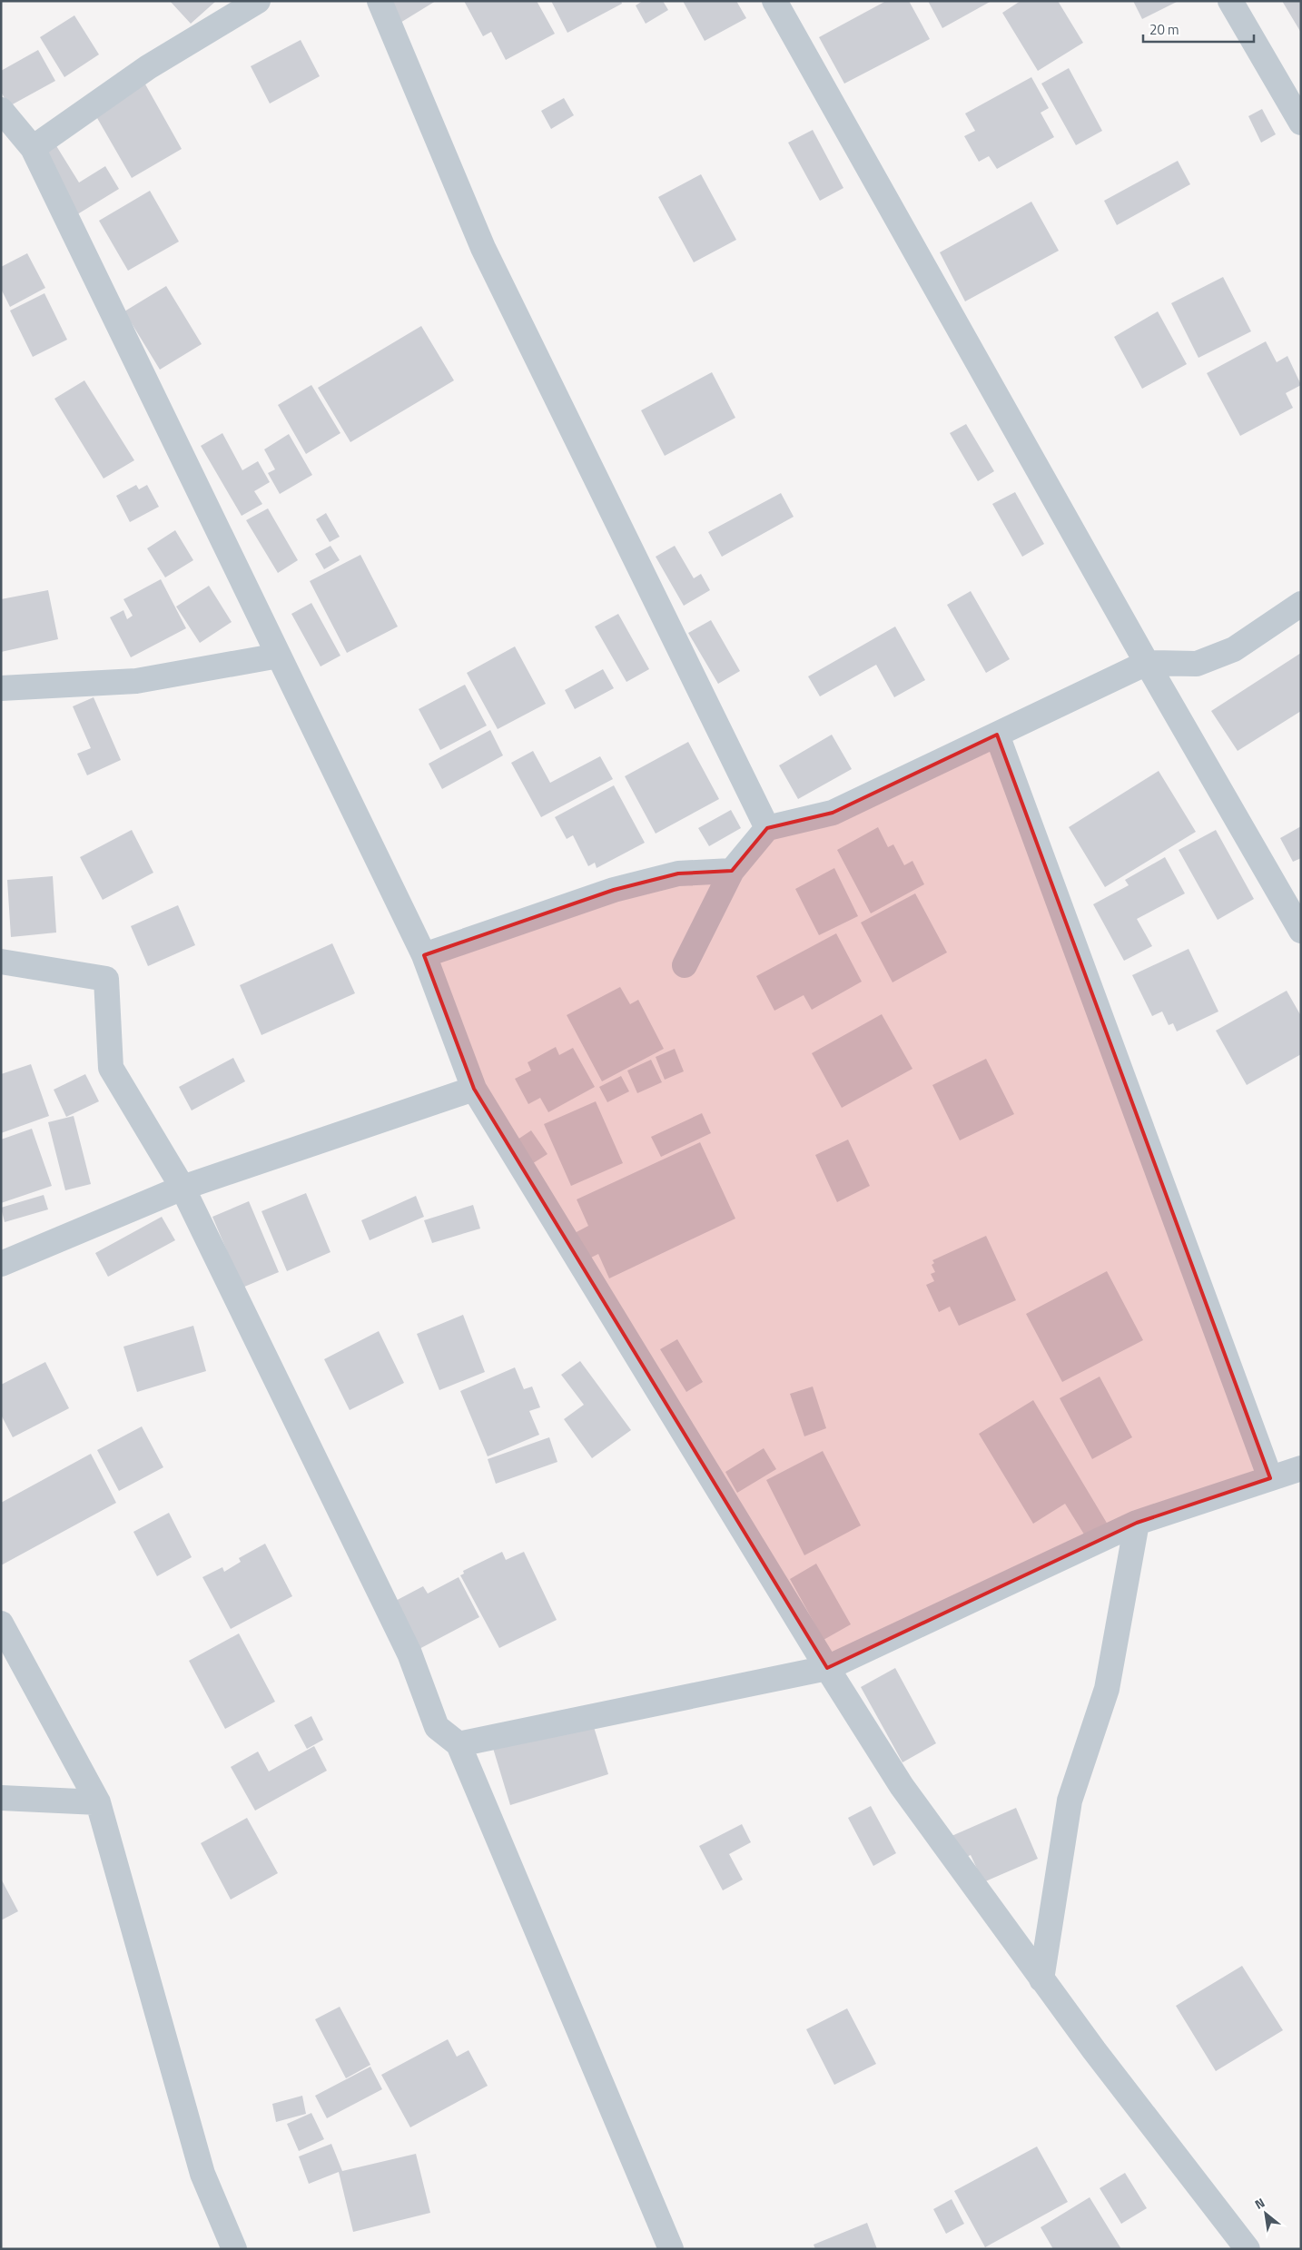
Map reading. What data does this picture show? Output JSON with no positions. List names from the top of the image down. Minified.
{"scale_bar":"20 m","north":"top left"}
